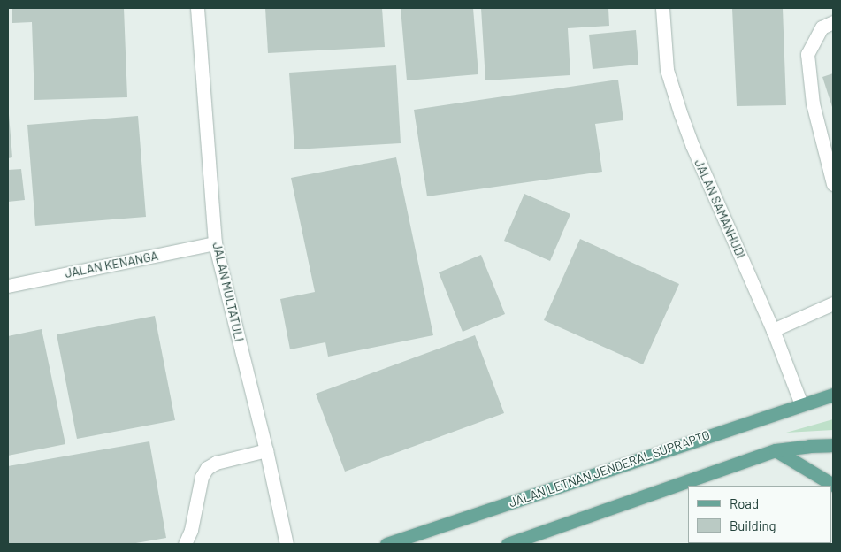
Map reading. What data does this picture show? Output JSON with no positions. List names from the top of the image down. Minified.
{"streets":{"main road":["JALAN LETNAN JENDERAL SUPRAPTO"],"street":["JALAN SAMANHUDI","JALAN KENANGA","JALAN MULTATULI"]},"crossings":[["JALAN SAMANHUDI","JALAN LETNAN JENDERAL SUPRAPTO"],["JALAN KENANGA","JALAN MULTATULI"]],"legend":["Road","Building"]}
